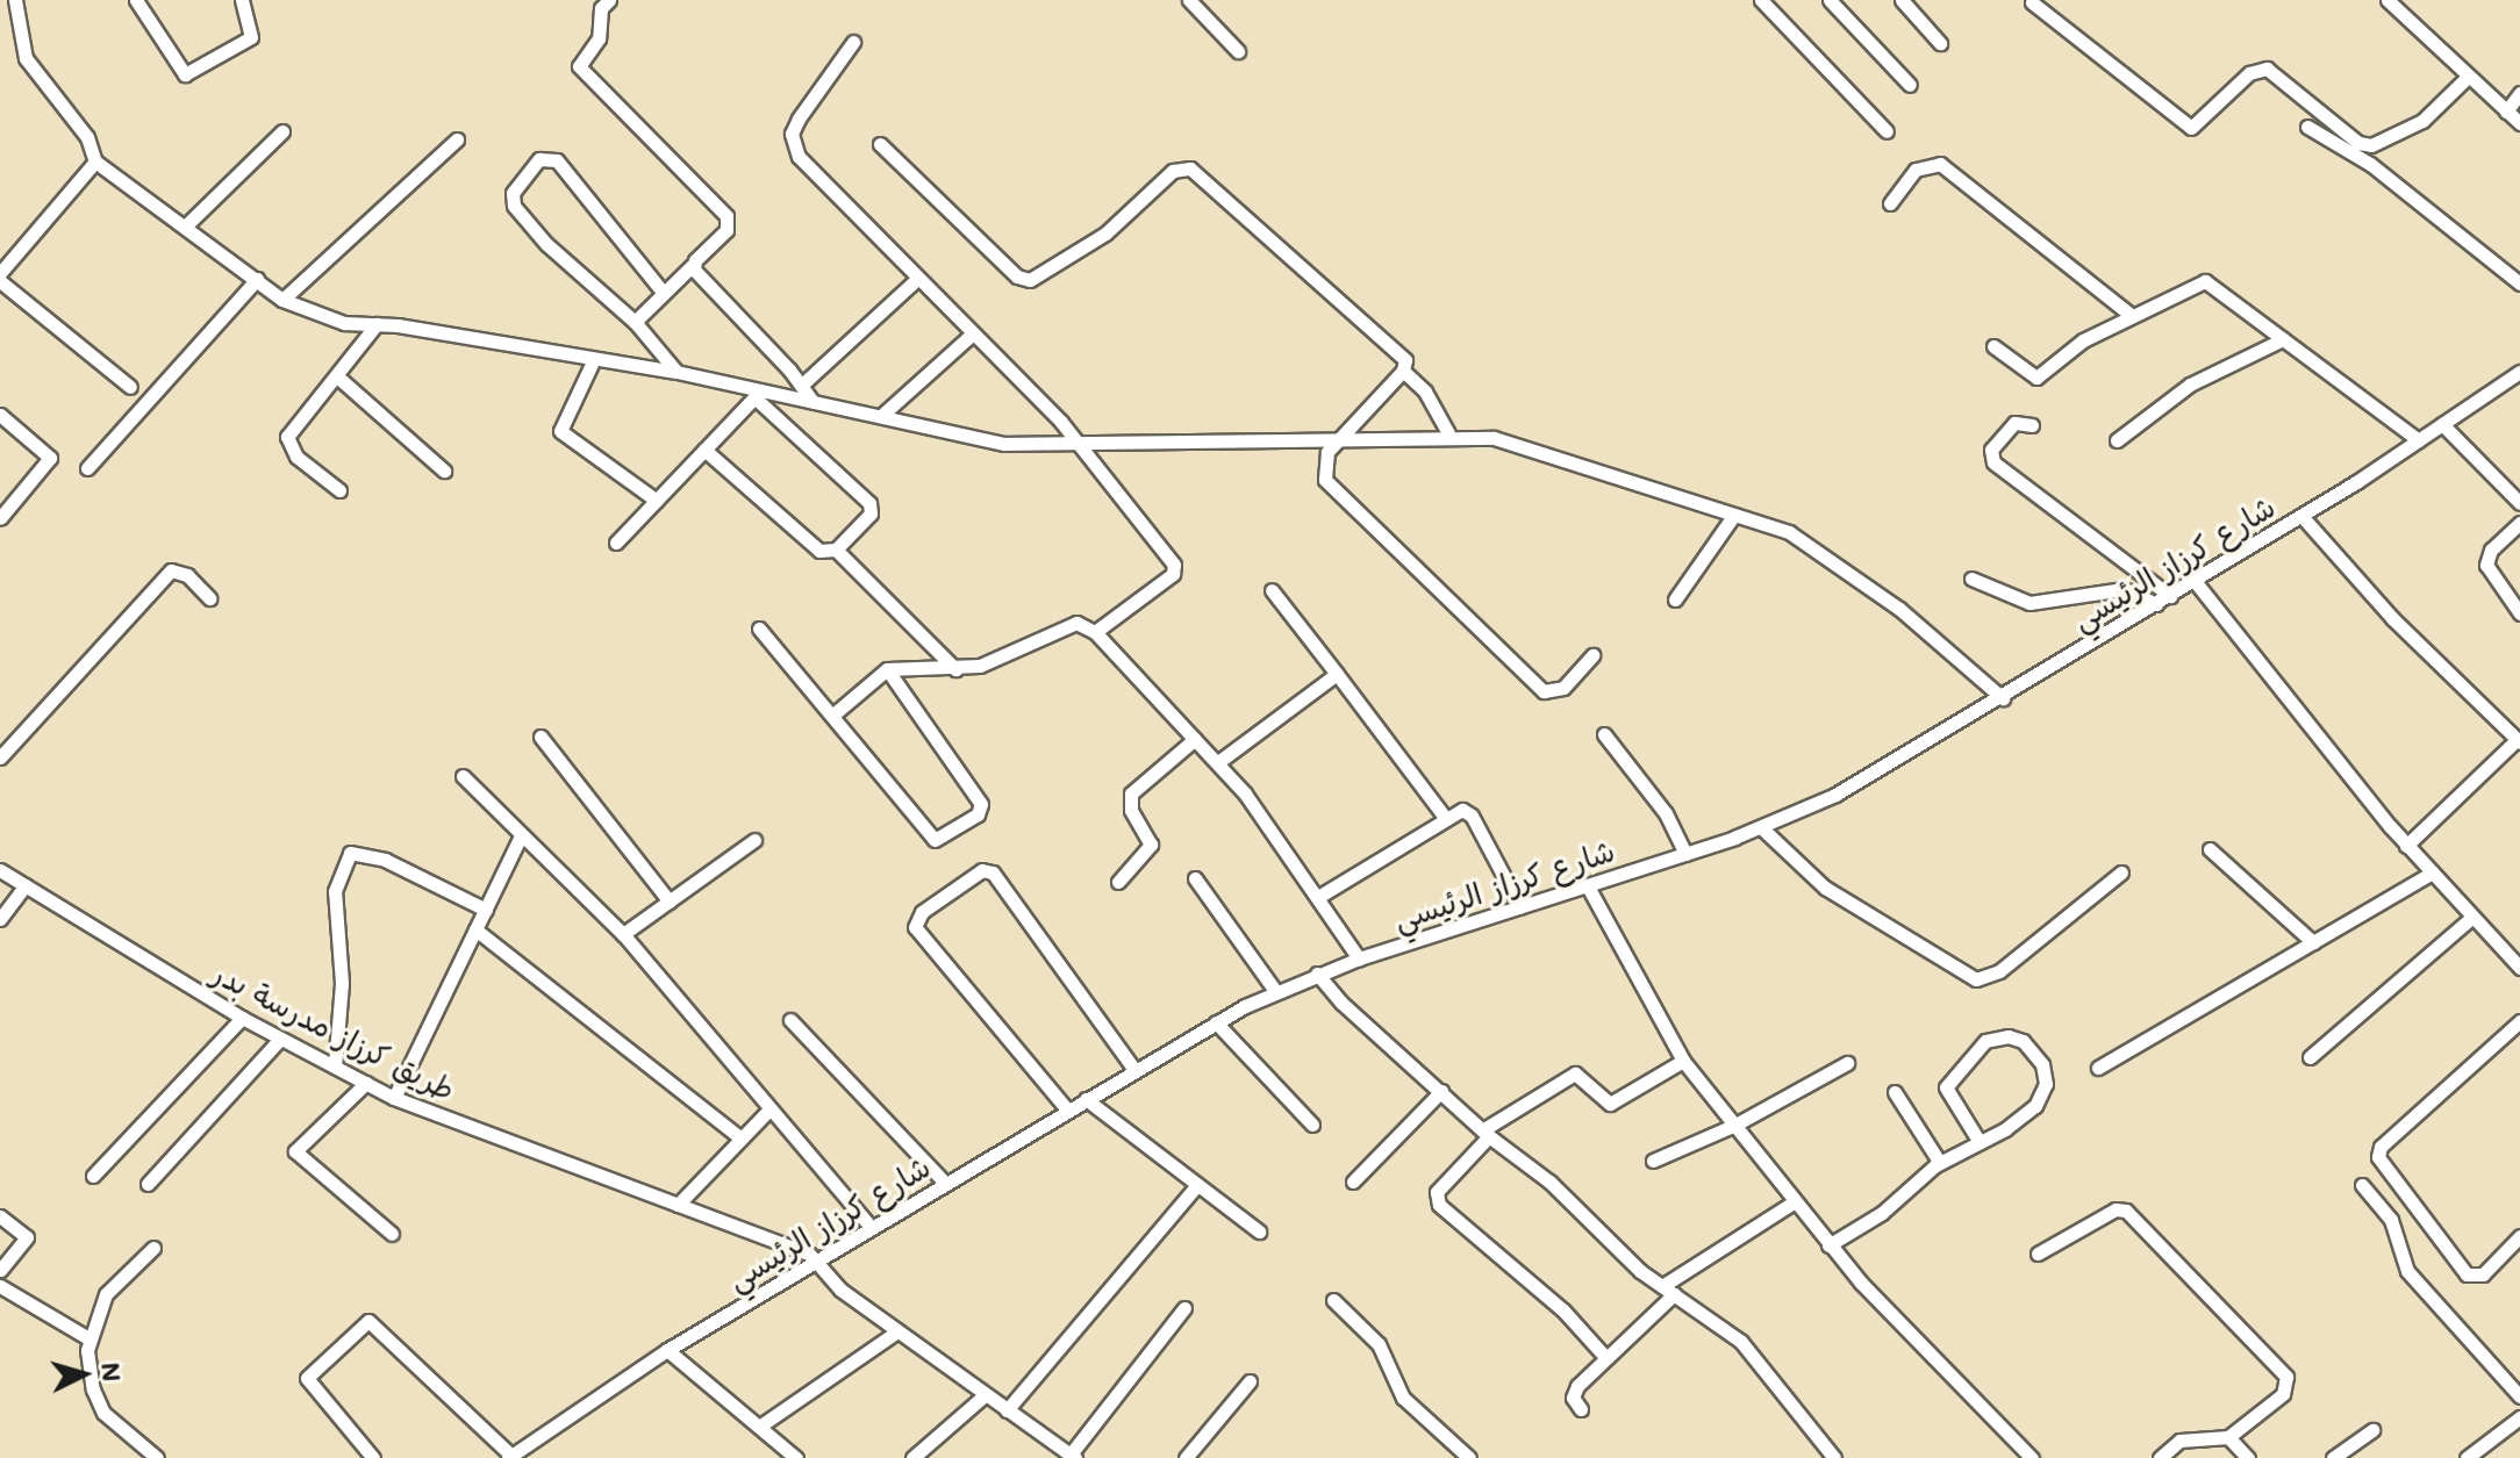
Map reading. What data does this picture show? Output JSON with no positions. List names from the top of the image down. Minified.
{"streets":{"street":["شارع كرزاز الرئيسي","طريق كرزاز مدرسة بدر"]},"crossings":[["شارع كرزاز الرئيسي","طريق كرزاز مدرسة بدر"]],"north":"right"}
